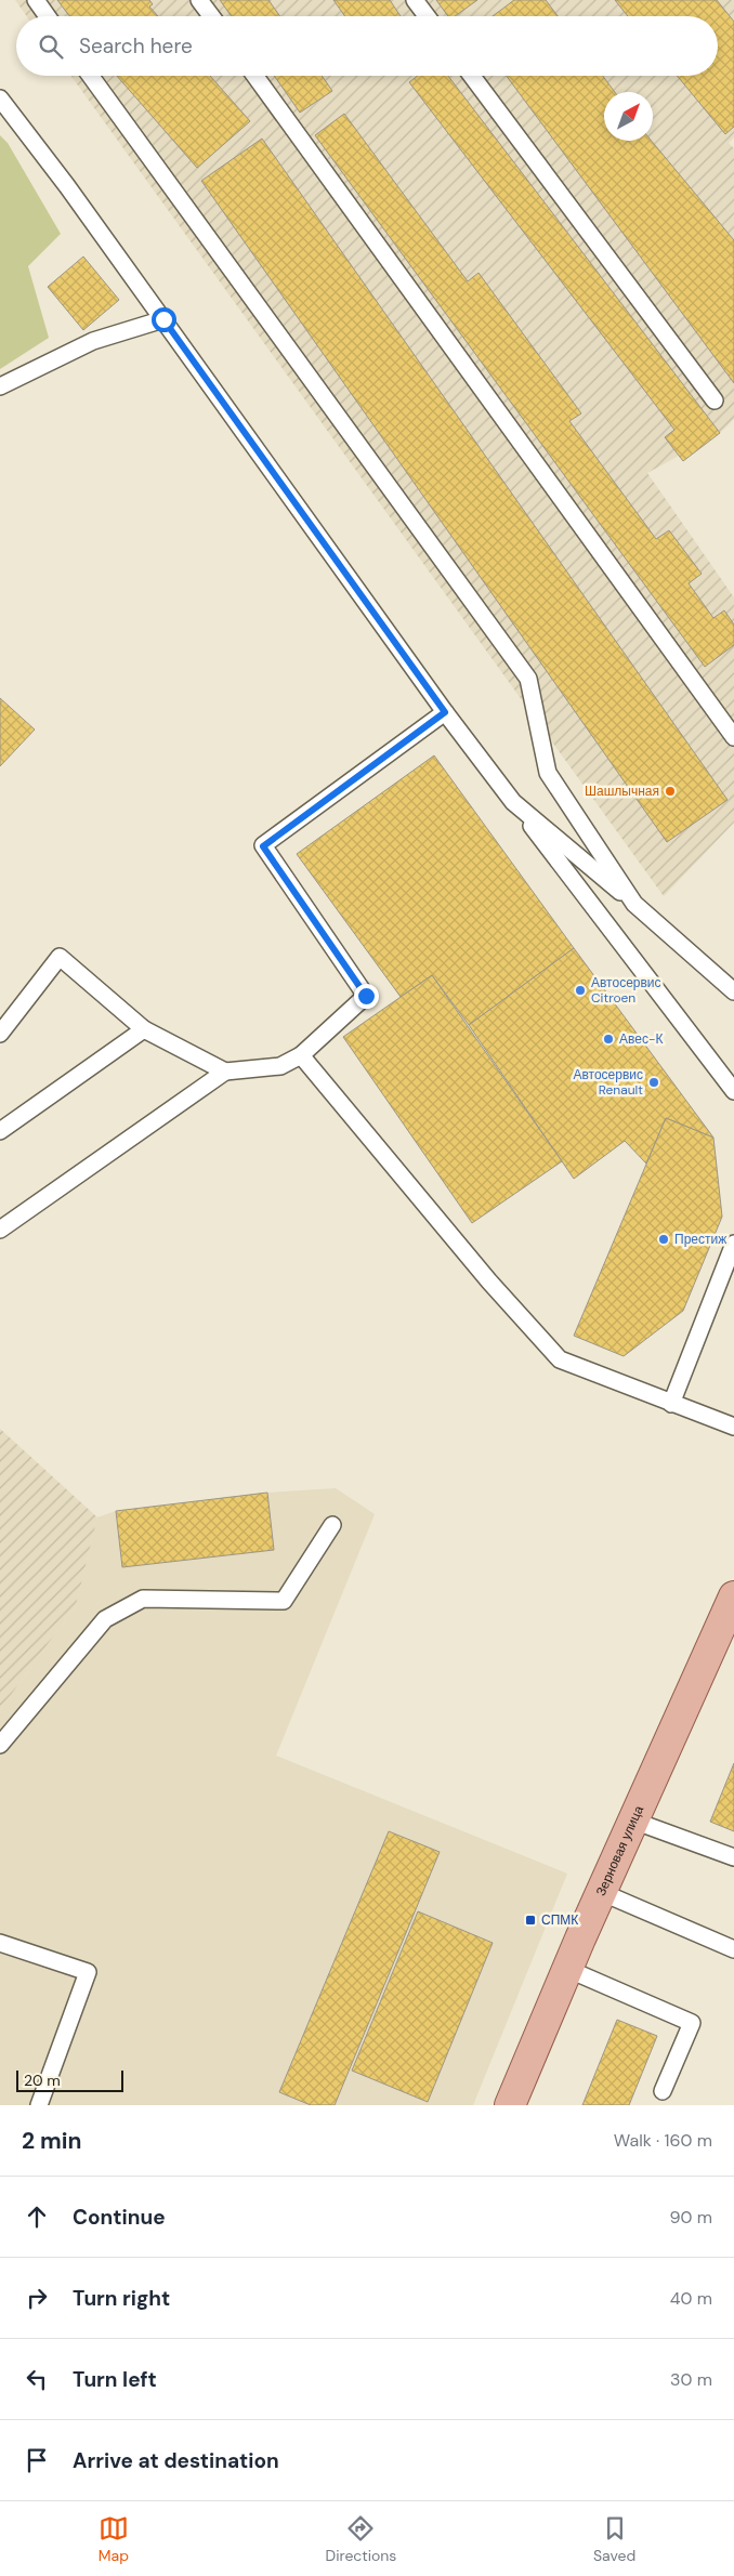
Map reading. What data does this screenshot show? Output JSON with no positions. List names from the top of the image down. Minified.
{"streets":{"main road":["Зерновая улица"]},"places":{"other":["Шашлычная","Автосервис Citroen","Авес-К","Автосервис Renault","Престиж"],"transit":["СПМК"]},"scale_bar":"20 m","north":"top right","page":{"search":"Search here","scale":"20 m","heading":["2 min","Walk · 160 m"],"list":[["Continue","90 m"],["Turn right","40 m"],["Turn left","30 m"],"Arrive at destination"],"nav":["Map","Directions","Saved"]}}
